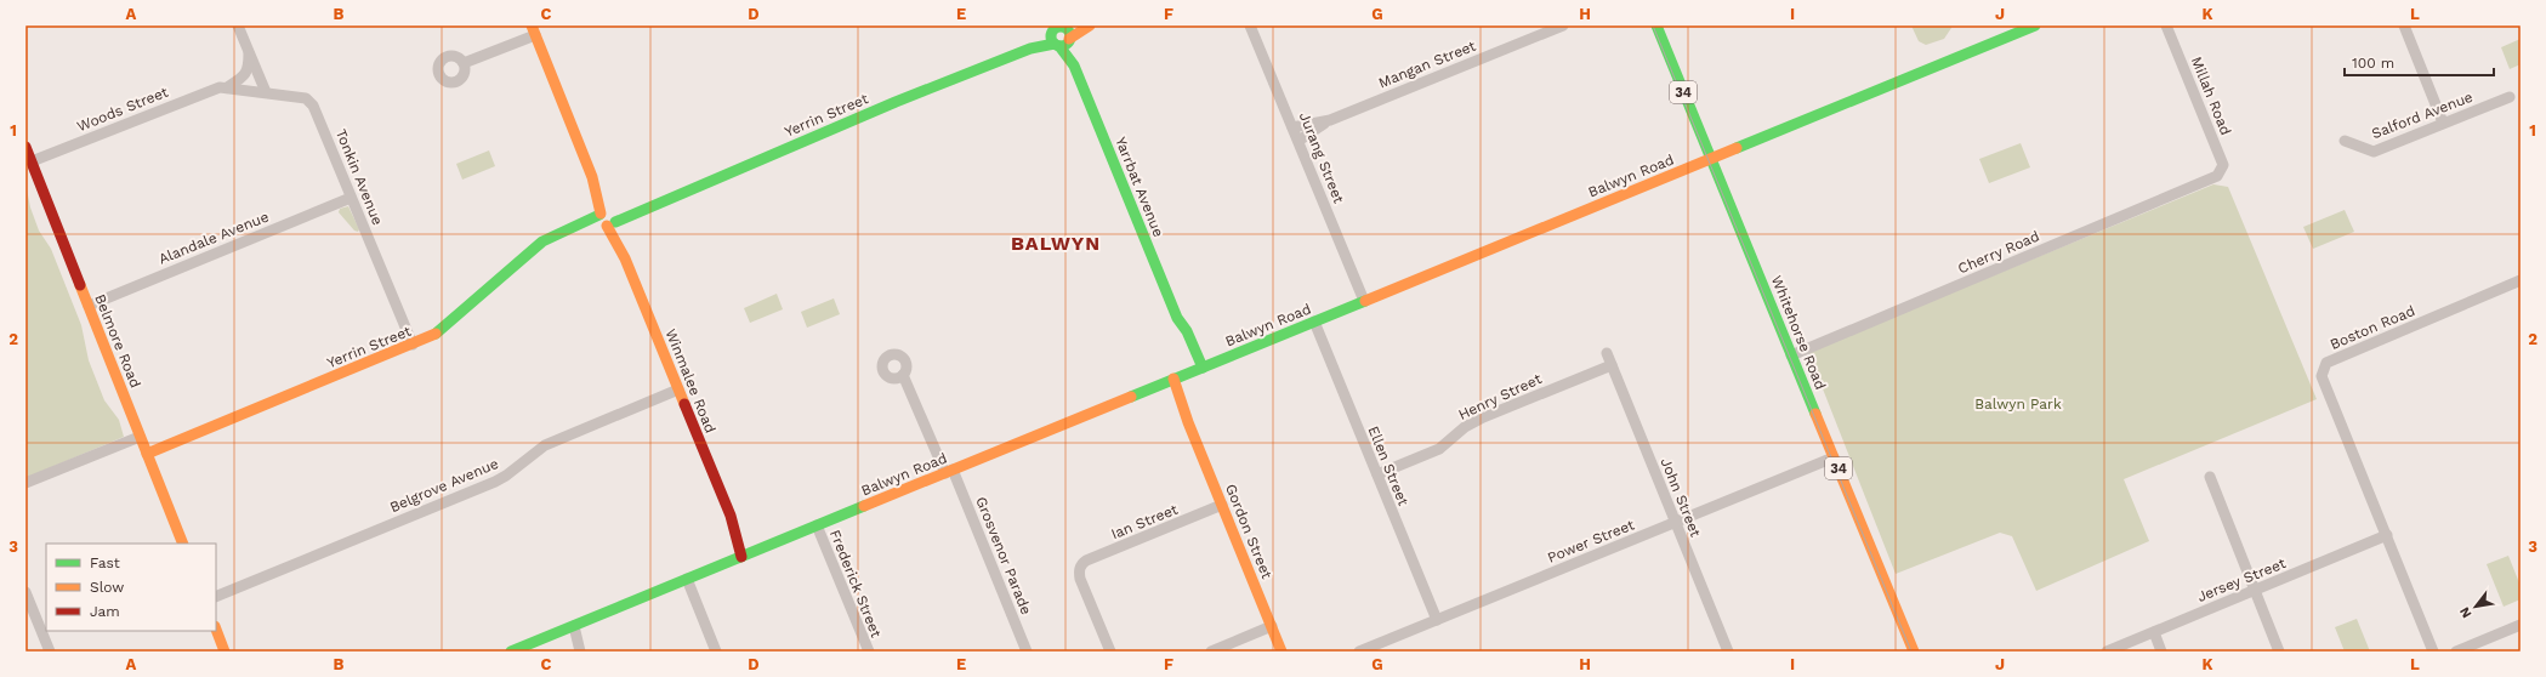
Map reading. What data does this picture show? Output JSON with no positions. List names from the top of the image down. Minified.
{"streets":{"main road":["34","Yerrin Street","Balwyn Road","Yarrbat Avenue","Whitehorse Road","Belmore Road","Winmalee Road","Gordon Street"],"street":["Mangan Street","Millah Road","Woods Street","Salford Avenue","Jurang Street","Tonkin Avenue","Alandale Avenue","Cherry Road","Boston Road","Henry Street","Ellen Street","Belgrove Avenue","John Street","Ian Street","Power Street","Grosvenor Parade","Jersey Street","Frederick Street"]},"crossings":[["Mangan Street","Jurang Street"],["Millah Road","Cherry Road"],["Woods Street","Tonkin Avenue"],["Woods Street","Belmore Road"],["Yerrin Street","Tonkin Avenue"],["Yerrin Street","Yarrbat Avenue"],["Yerrin Street","Belmore Road"],["Yerrin Street","Winmalee Road"],["Jurang Street","Balwyn Road"],["Balwyn Road","Yarrbat Avenue"],["Balwyn Road","Whitehorse Road"],["Balwyn Road","Winmalee Road"],["Balwyn Road","Ellen Street"],["Balwyn Road","Gordon Street"],["Balwyn Road","Grosvenor Parade"],["Balwyn Road","Frederick Street"],["Tonkin Avenue","Alandale Avenue"],["Alandale Avenue","Belmore Road"],["Cherry Road","Whitehorse Road"],["Boston Road","Jersey Street"],["Whitehorse Road","Power Street"],["Winmalee Road","Belgrove Avenue"],["Henry Street","Ellen Street"],["Henry Street","John Street"],["Ellen Street","Power Street"],["John Street","Power Street"],["Ian Street","Gordon Street"]],"districts":["BALWYN"],"parks":["Balwyn Park"],"legend":["Fast","Slow","Jam"],"scale_bar":"100 m","north":"bottom left","grid":{"columns":["A","B","C","D","E","F","G","H","I","J","K","L"],"rows":["1","2","3"]}}
